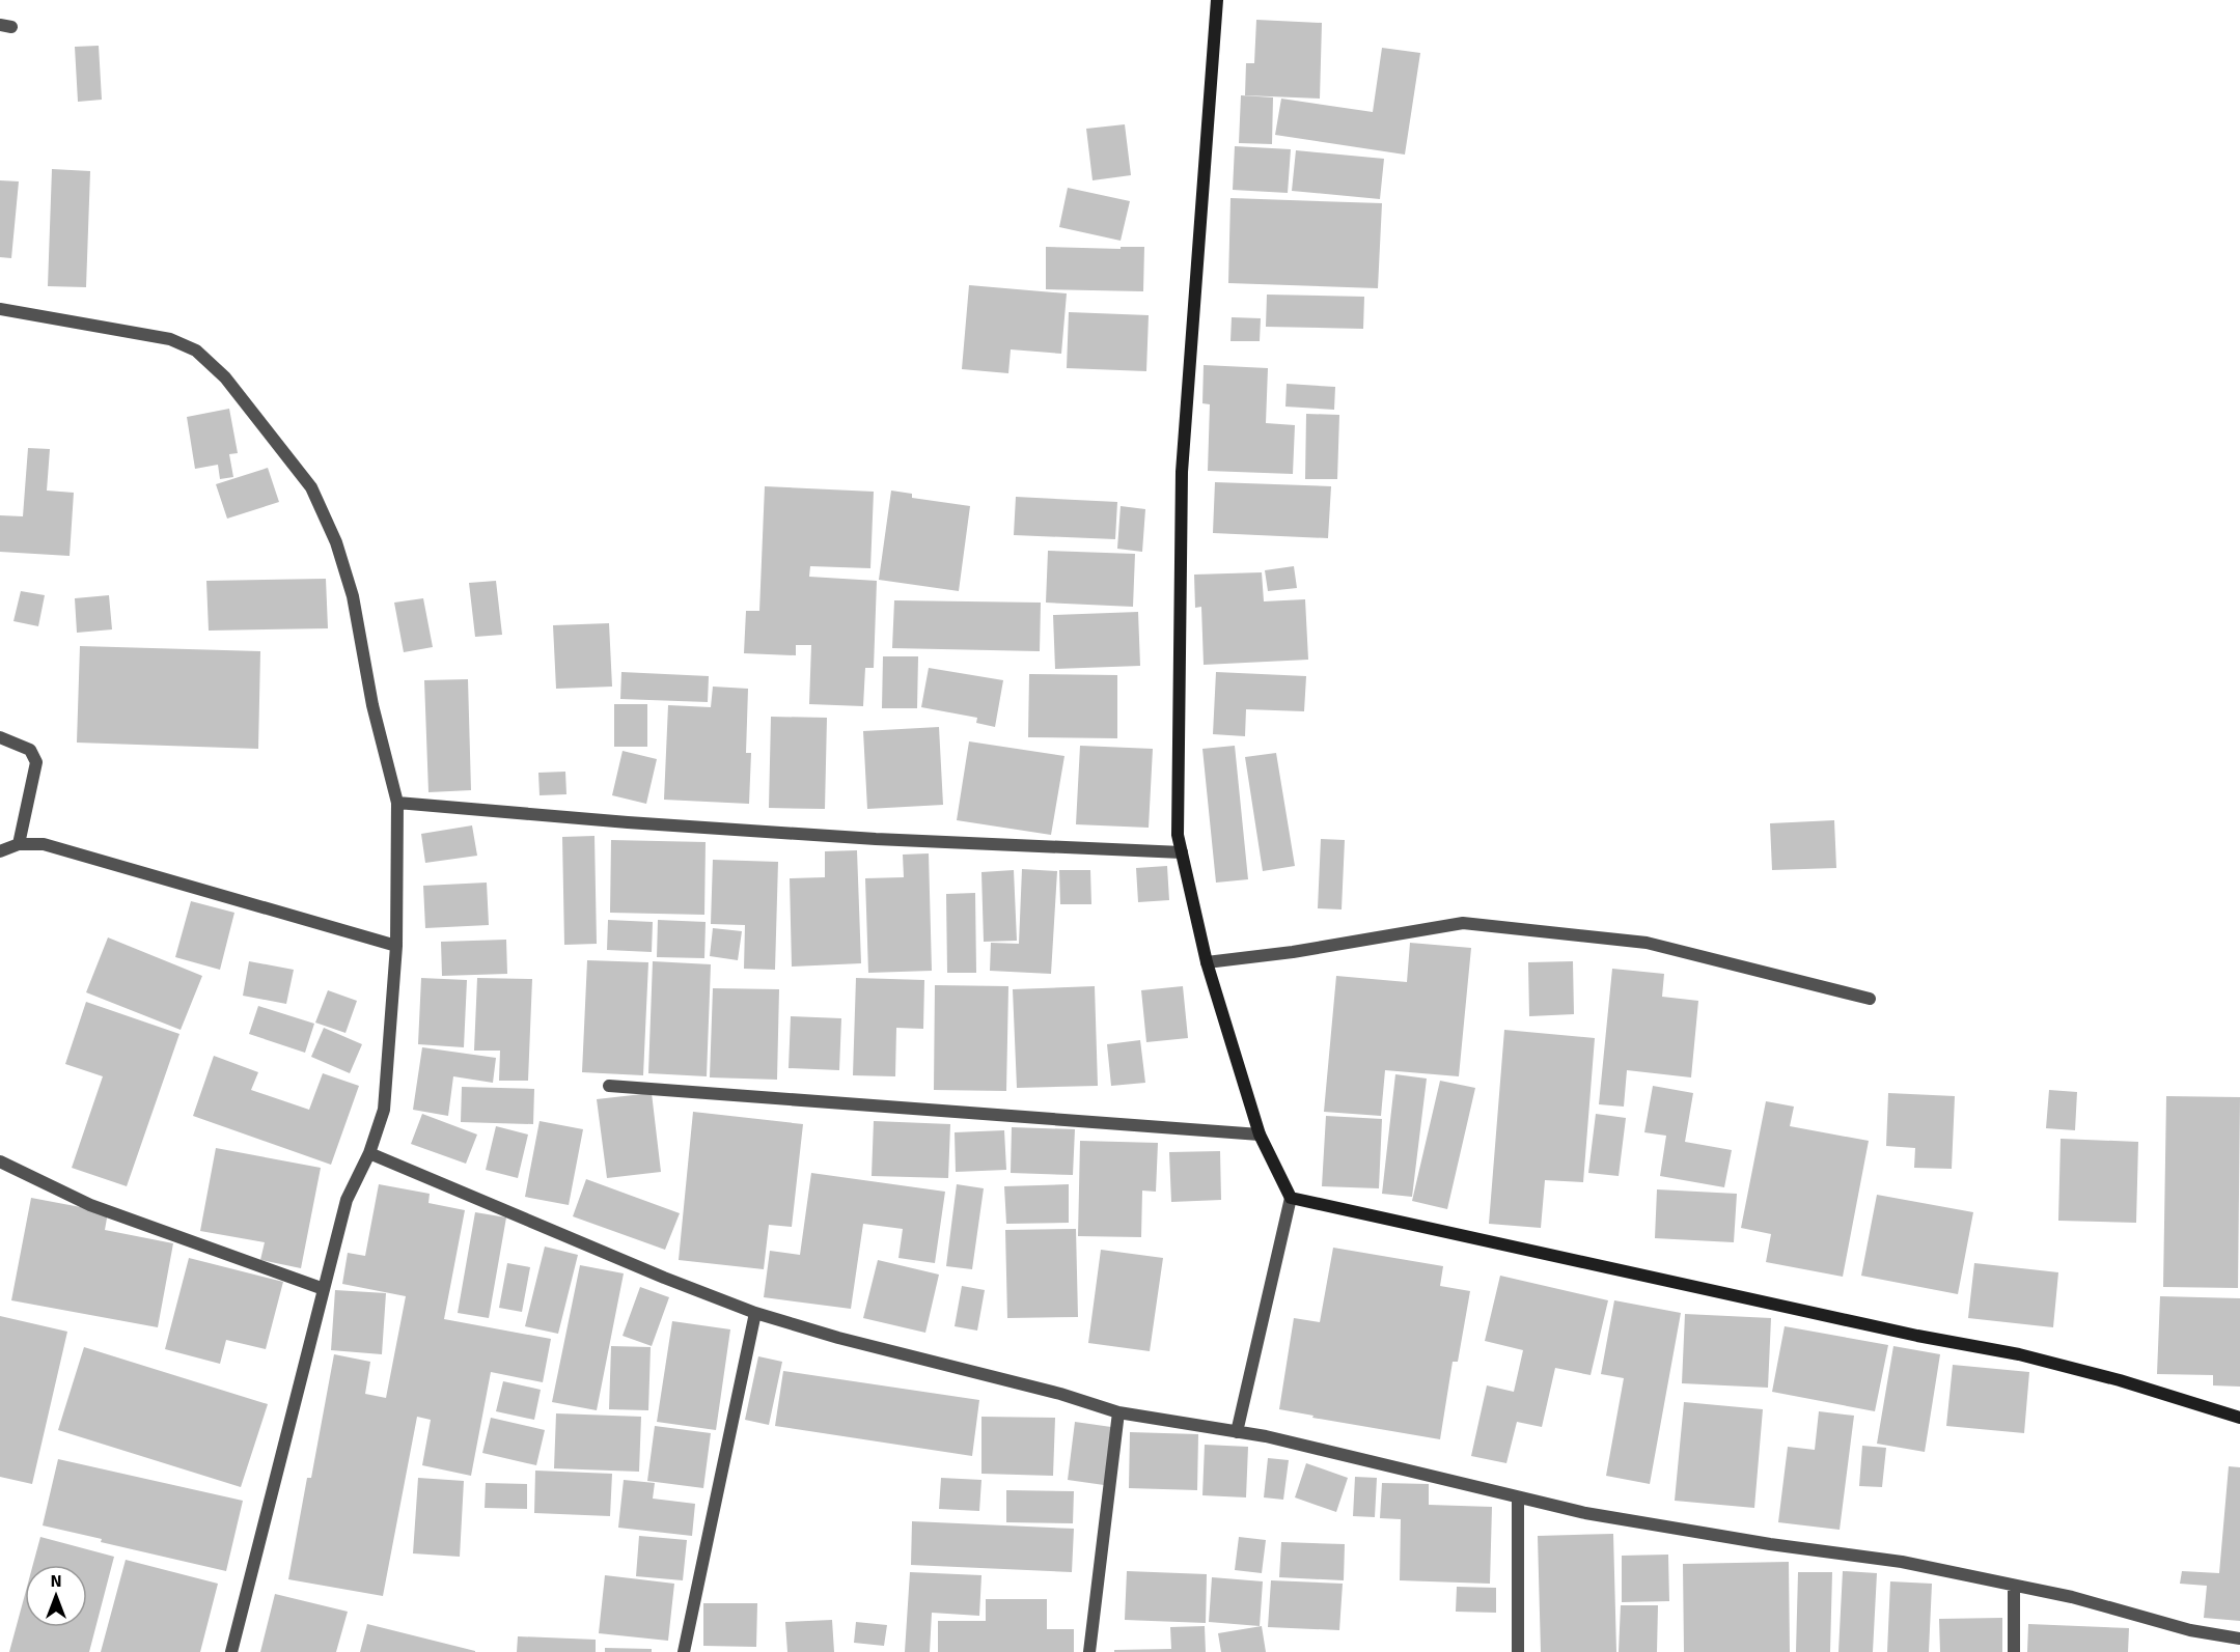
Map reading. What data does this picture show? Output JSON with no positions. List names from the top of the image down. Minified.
{"north":"top"}
